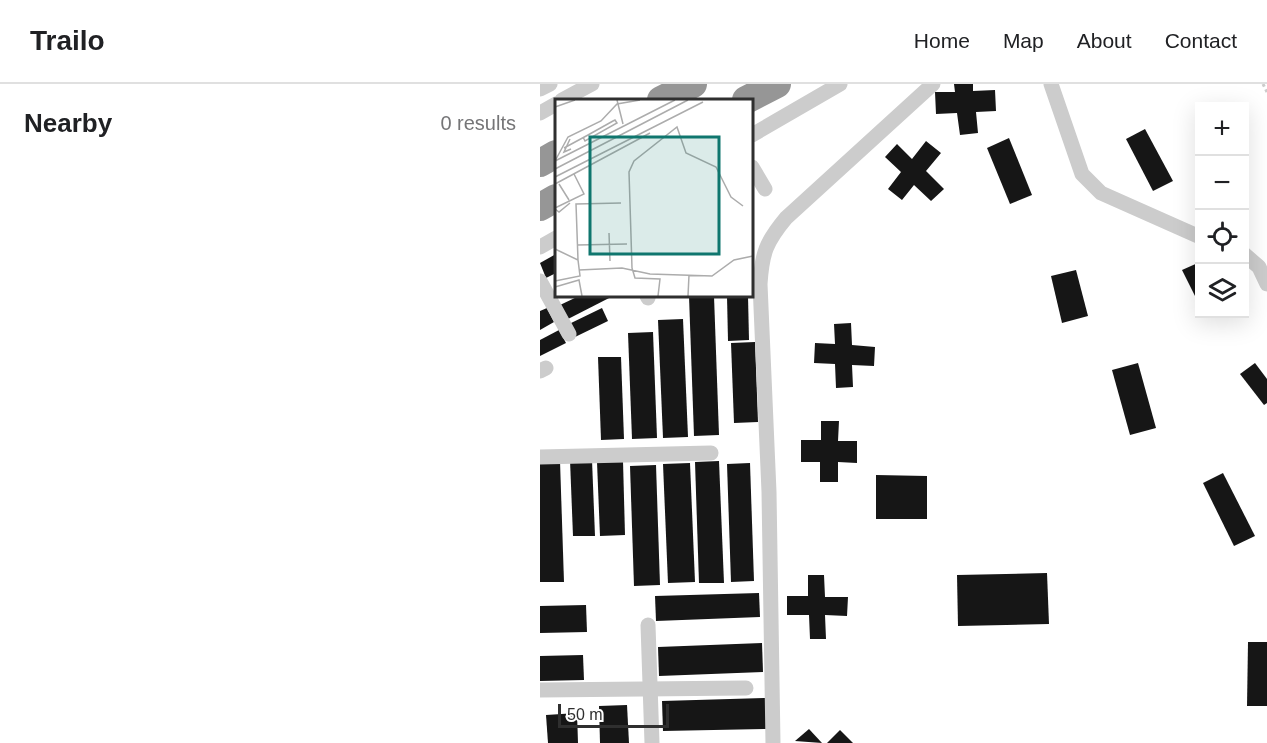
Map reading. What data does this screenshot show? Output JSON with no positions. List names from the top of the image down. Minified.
{"scale_bar":"50 m","page":{"header":"Trailo","nav":["Home","Map","About","Contact"],"heading":["Nearby","0 results"],"map_buttons":["+","−"],"scale":"50 m"}}
